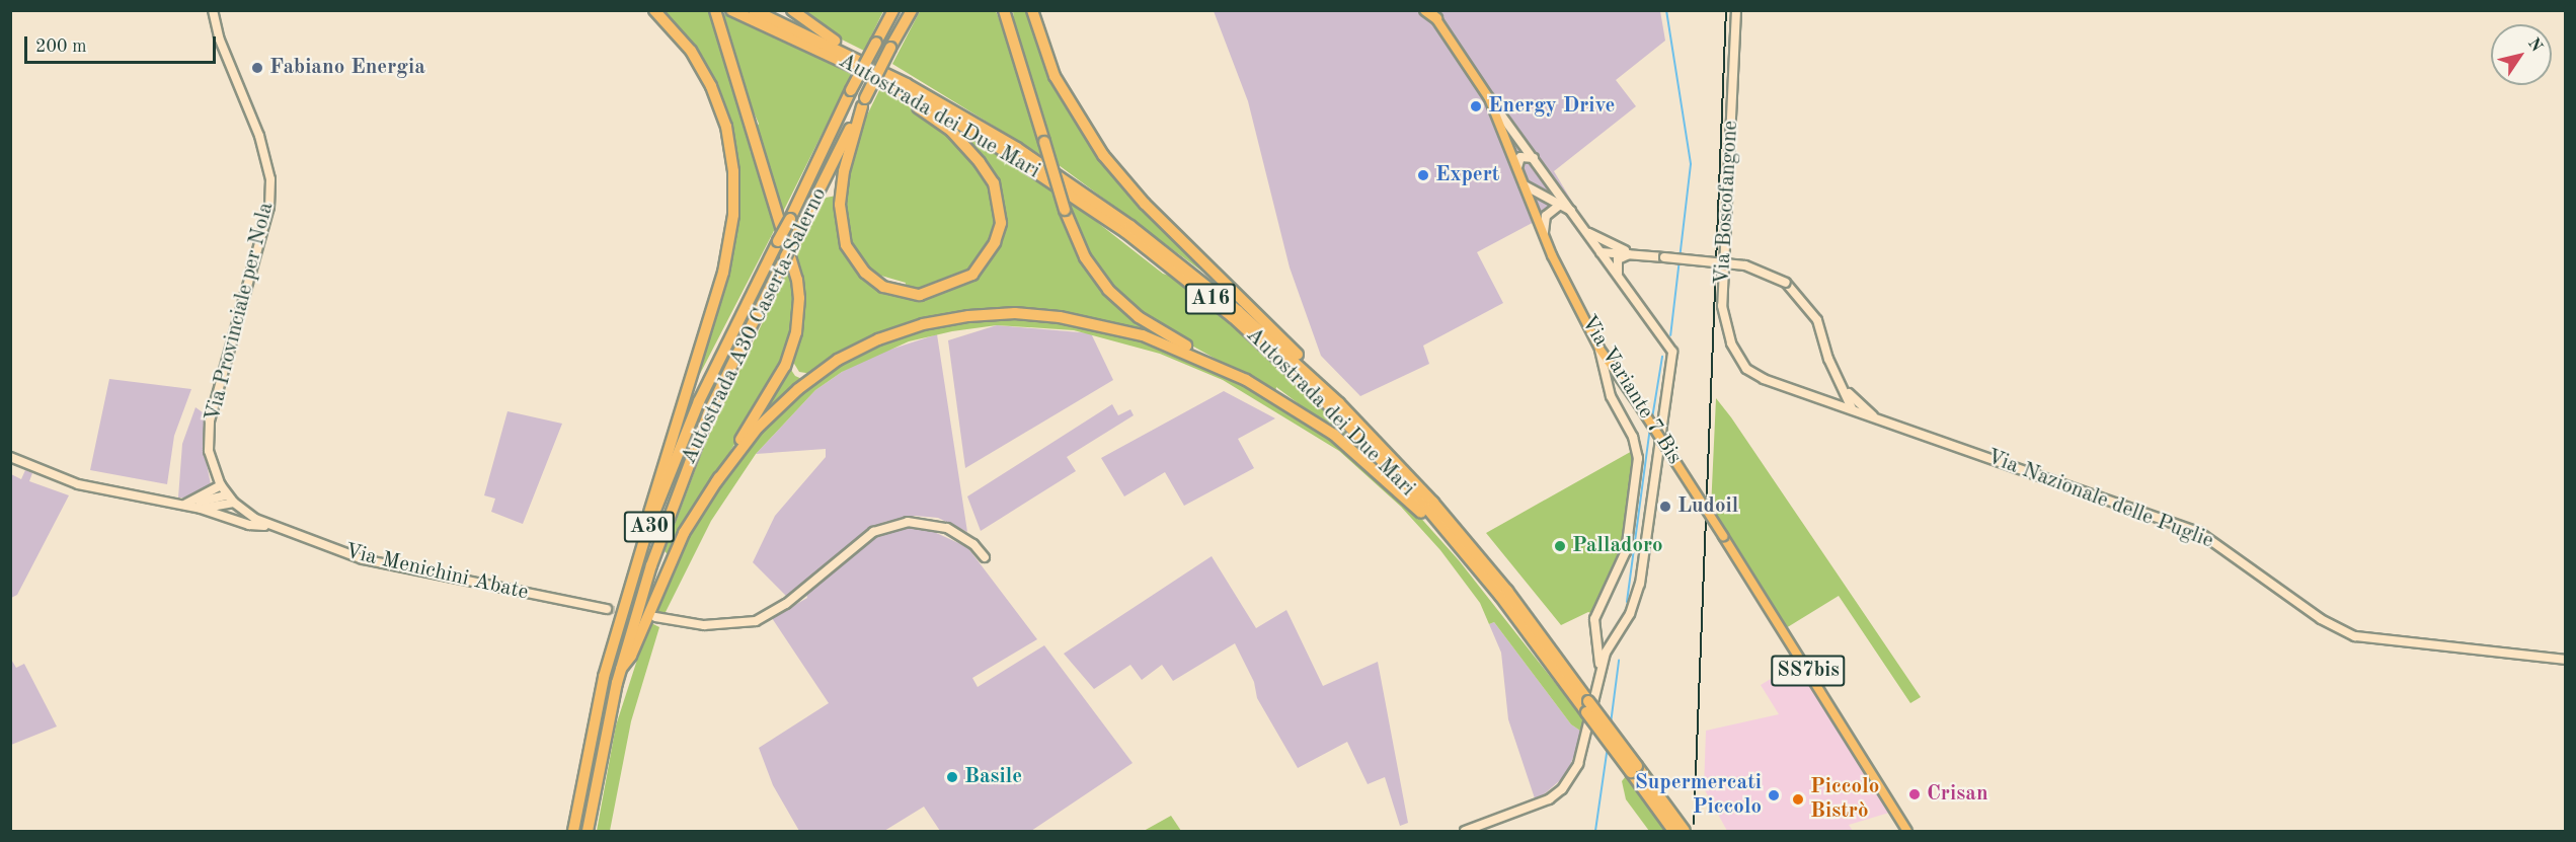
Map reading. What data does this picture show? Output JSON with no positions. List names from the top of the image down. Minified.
{"streets":{"highway":["Autostrada dei Due Mari","A16","Autostrada A30 Caserta-Salerno","A30","SS7bis"],"main road":["Via Variante 7 Bis"],"street":["Via Boscofangone","Via Provinciale per Nola","Via Nazionale delle Puglie","Via Menichini Abate"]},"crossings":[["Via Boscofangone","Via Nazionale delle Puglie"],["Via Provinciale per Nola","Via Menichini Abate"],["Via Variante 7 Bis","SS7bis"]],"places":["Fabiano Energia","Energy Drive","Expert","Ludoil","Palladoro","Basile","Crisan","Supermercati Piccolo","Piccolo Bistrò"],"scale_bar":"200 m","north":"top right"}
